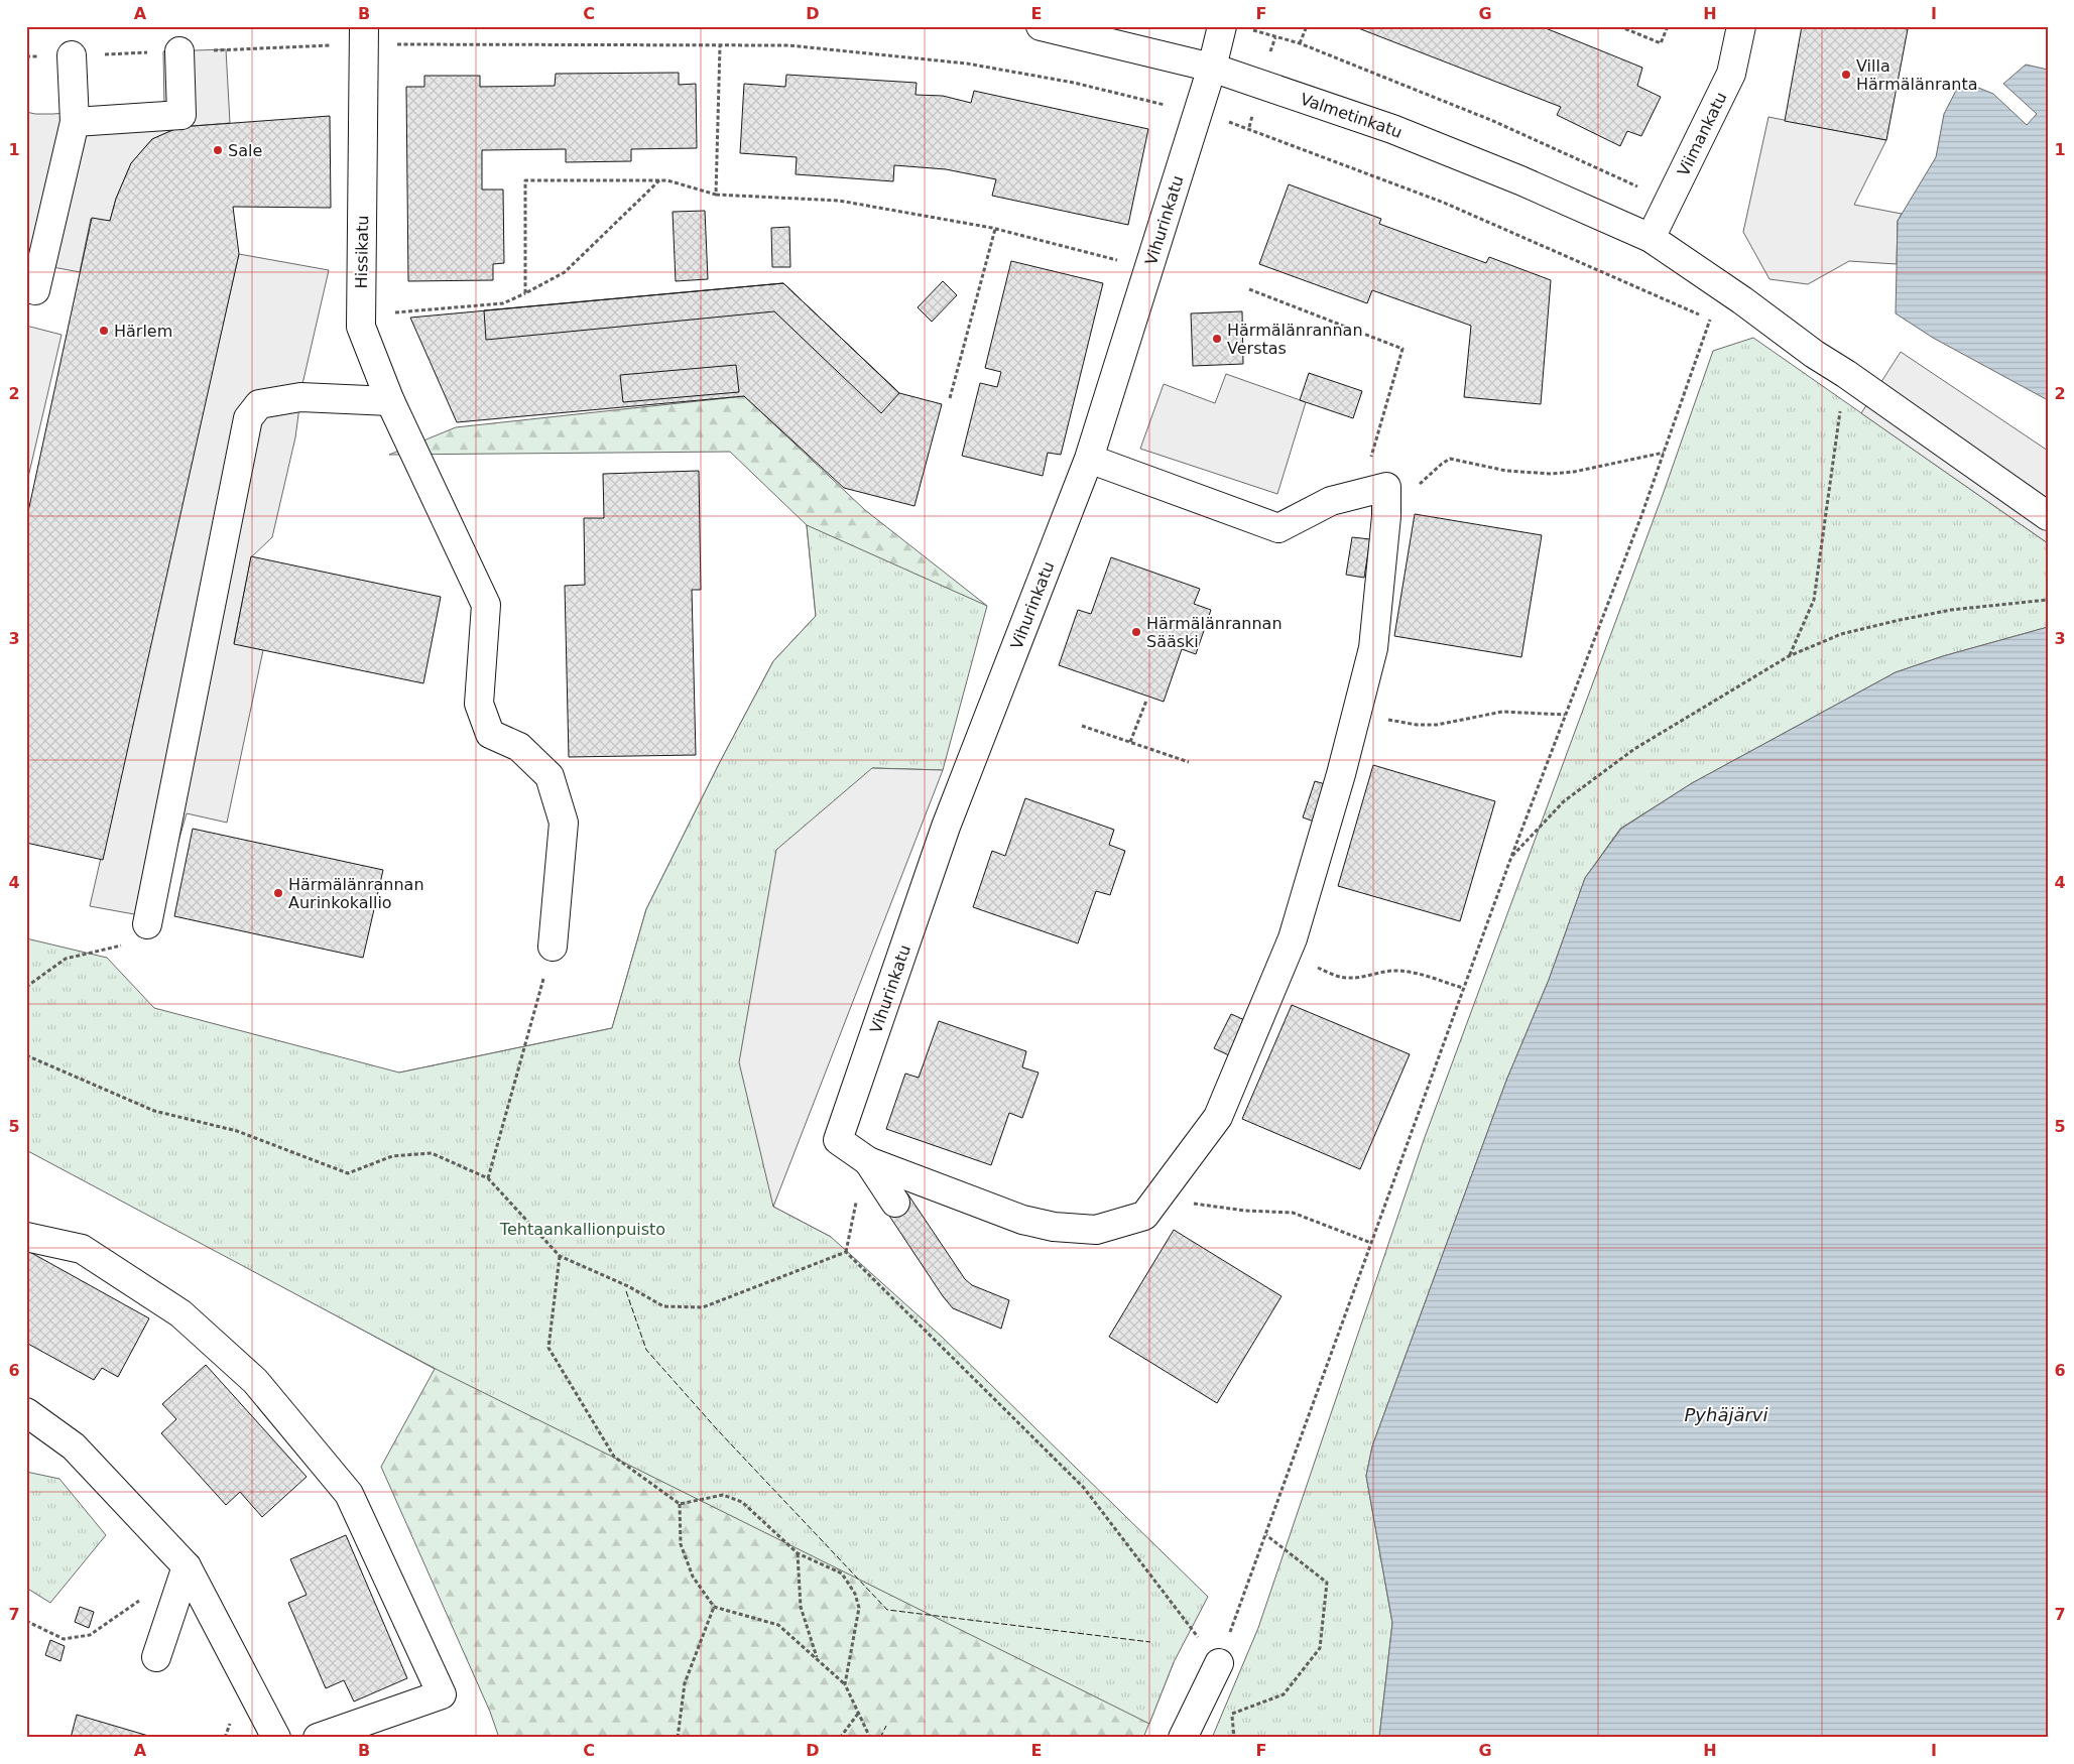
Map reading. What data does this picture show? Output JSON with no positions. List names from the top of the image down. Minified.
{"streets":{"street":["Valmetinkatu","Viimankatu","Vihurinkatu","Hissikatu"]},"crossings":[["Valmetinkatu","Viimankatu"],["Valmetinkatu","Vihurinkatu"]],"water":["Pyhäjärvi"],"parks":["Tehtaankallionpuisto"],"places":["Villa Härmälänranta","Sale","Härlem","Härmälänrannan Verstas","Härmälänrannan Sääski","Härmälänrannan Aurinkokallio"],"grid":{"columns":["A","B","C","D","E","F","G","H","I"],"rows":["1","2","3","4","5","6","7"]}}
